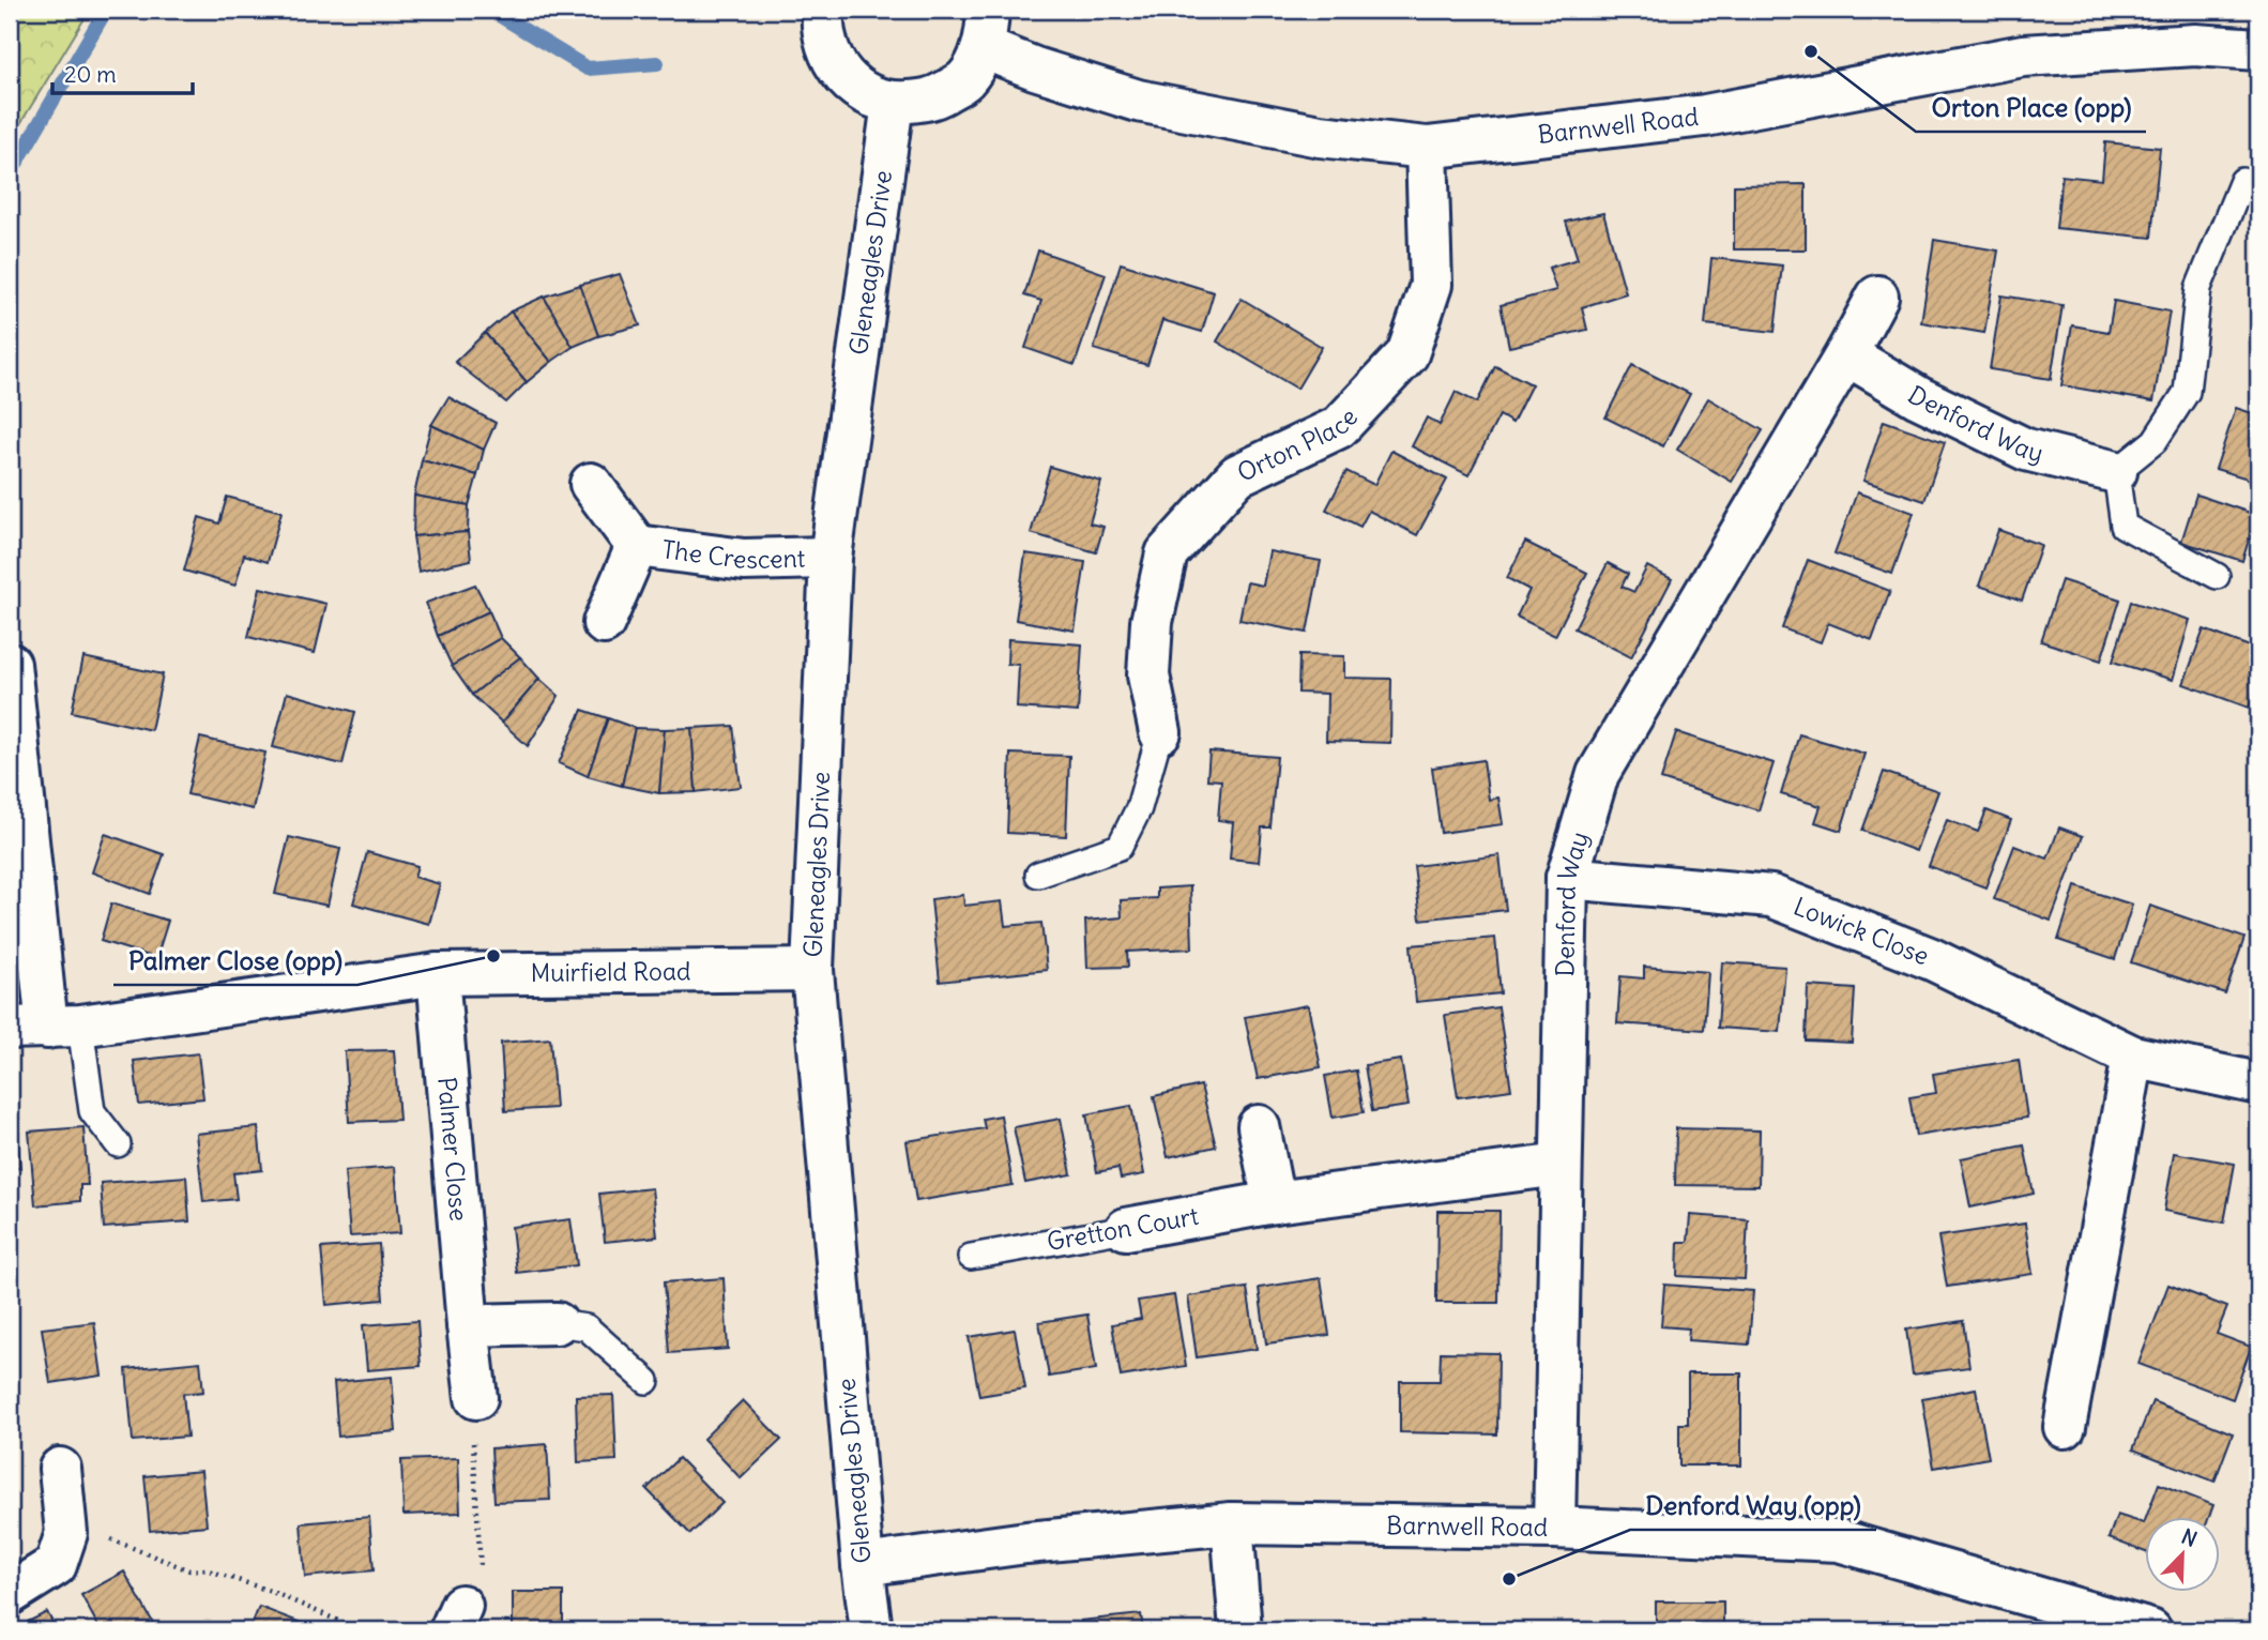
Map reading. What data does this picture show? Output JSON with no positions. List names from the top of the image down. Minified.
{"streets":{"street":["Barnwell Road","Gleneagles Drive","Denford Way","Orton Place","The Crescent","Lowick Close","Muirfield Road","Palmer Close","Gretton Court"]},"crossings":[["Barnwell Road","Gleneagles Drive"],["Barnwell Road","Denford Way"],["Barnwell Road","Orton Place"],["Gleneagles Drive","The Crescent"],["Gleneagles Drive","Muirfield Road"],["Denford Way","Lowick Close"],["Denford Way","Gretton Court"],["Muirfield Road","Palmer Close"]],"places":["Orton Place (opp)","Palmer Close (opp)","Denford Way (opp)"],"scale_bar":"20 m","north":"top right"}
